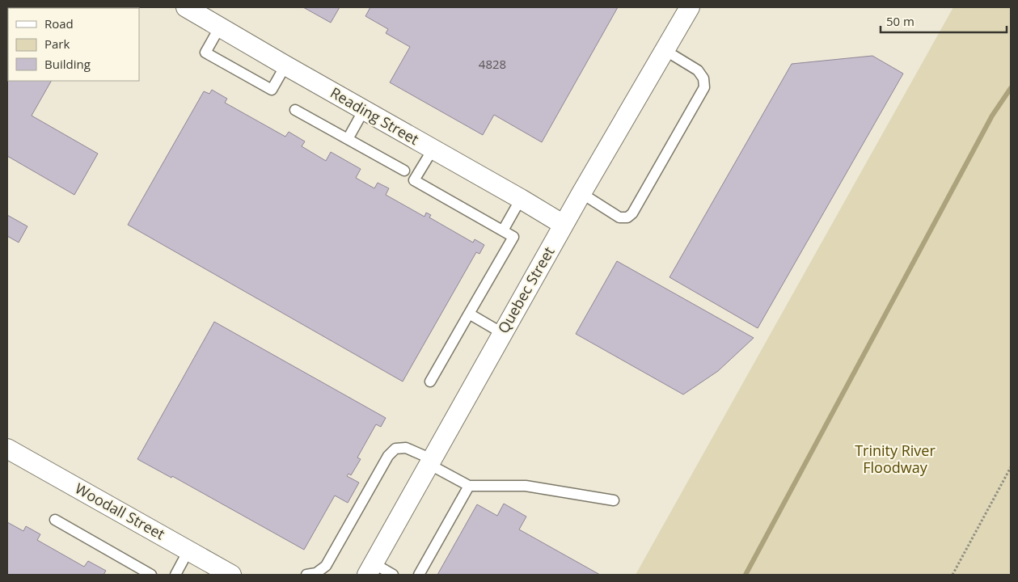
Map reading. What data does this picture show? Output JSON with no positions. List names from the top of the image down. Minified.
{"streets":{"street":["Reading Street","Quebec Street","Woodall Street"]},"crossings":[["Reading Street","Quebec Street"]],"parks":["Trinity River Floodway"],"house_numbers":["4828"],"legend":["Road","Park","Building"],"scale_bar":"50 m"}
